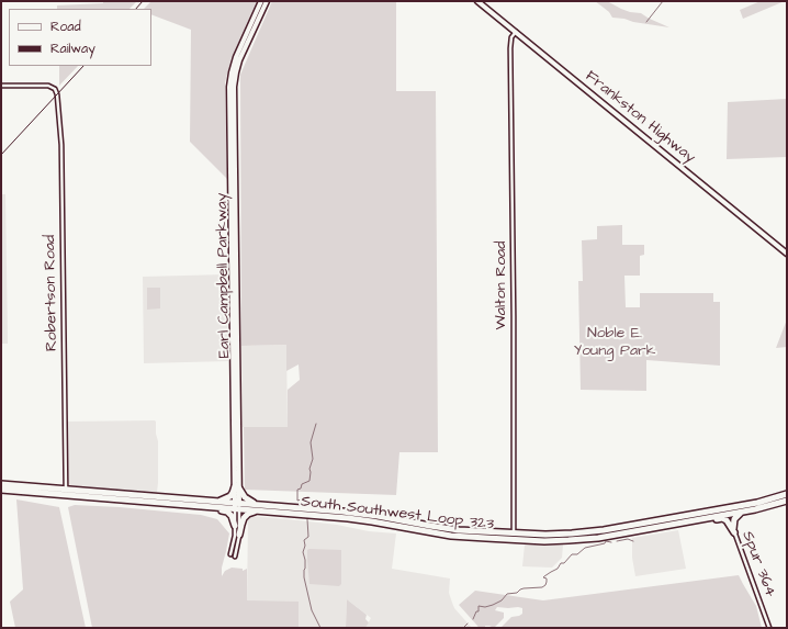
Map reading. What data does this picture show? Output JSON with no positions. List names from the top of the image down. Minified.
{"streets":{"highway":["South Southwest Loop 323"],"main road":["Frankston Highway","Earl Campbell Parkway"],"street":["Walton Road","Robertson Road","Spur 364"]},"crossings":[["Frankston Highway","Walton Road"],["Earl Campbell Parkway","South Southwest Loop 323"],["Walton Road","South Southwest Loop 323"],["Robertson Road","South Southwest Loop 323"],["South Southwest Loop 323","Spur 364"]],"parks":["Noble E. Young Park"],"legend":["Road","Railway"]}
